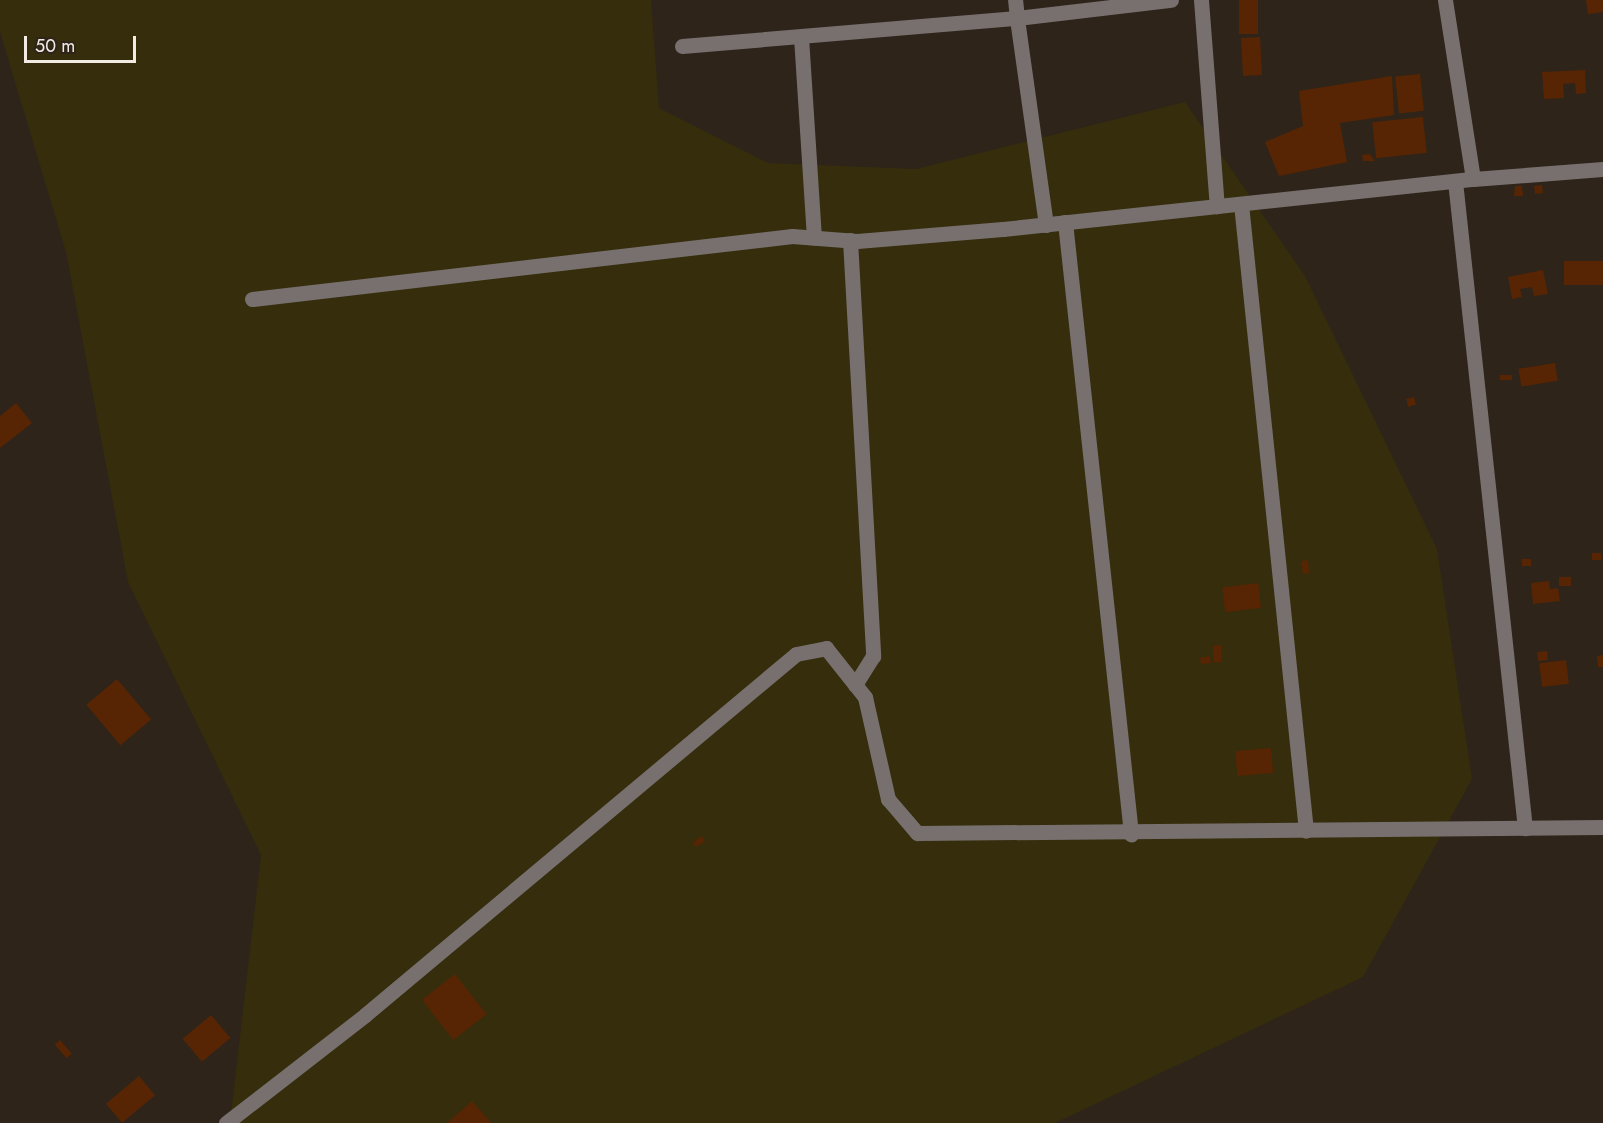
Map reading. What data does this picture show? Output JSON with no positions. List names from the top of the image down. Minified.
{"scale_bar":"50 m"}
